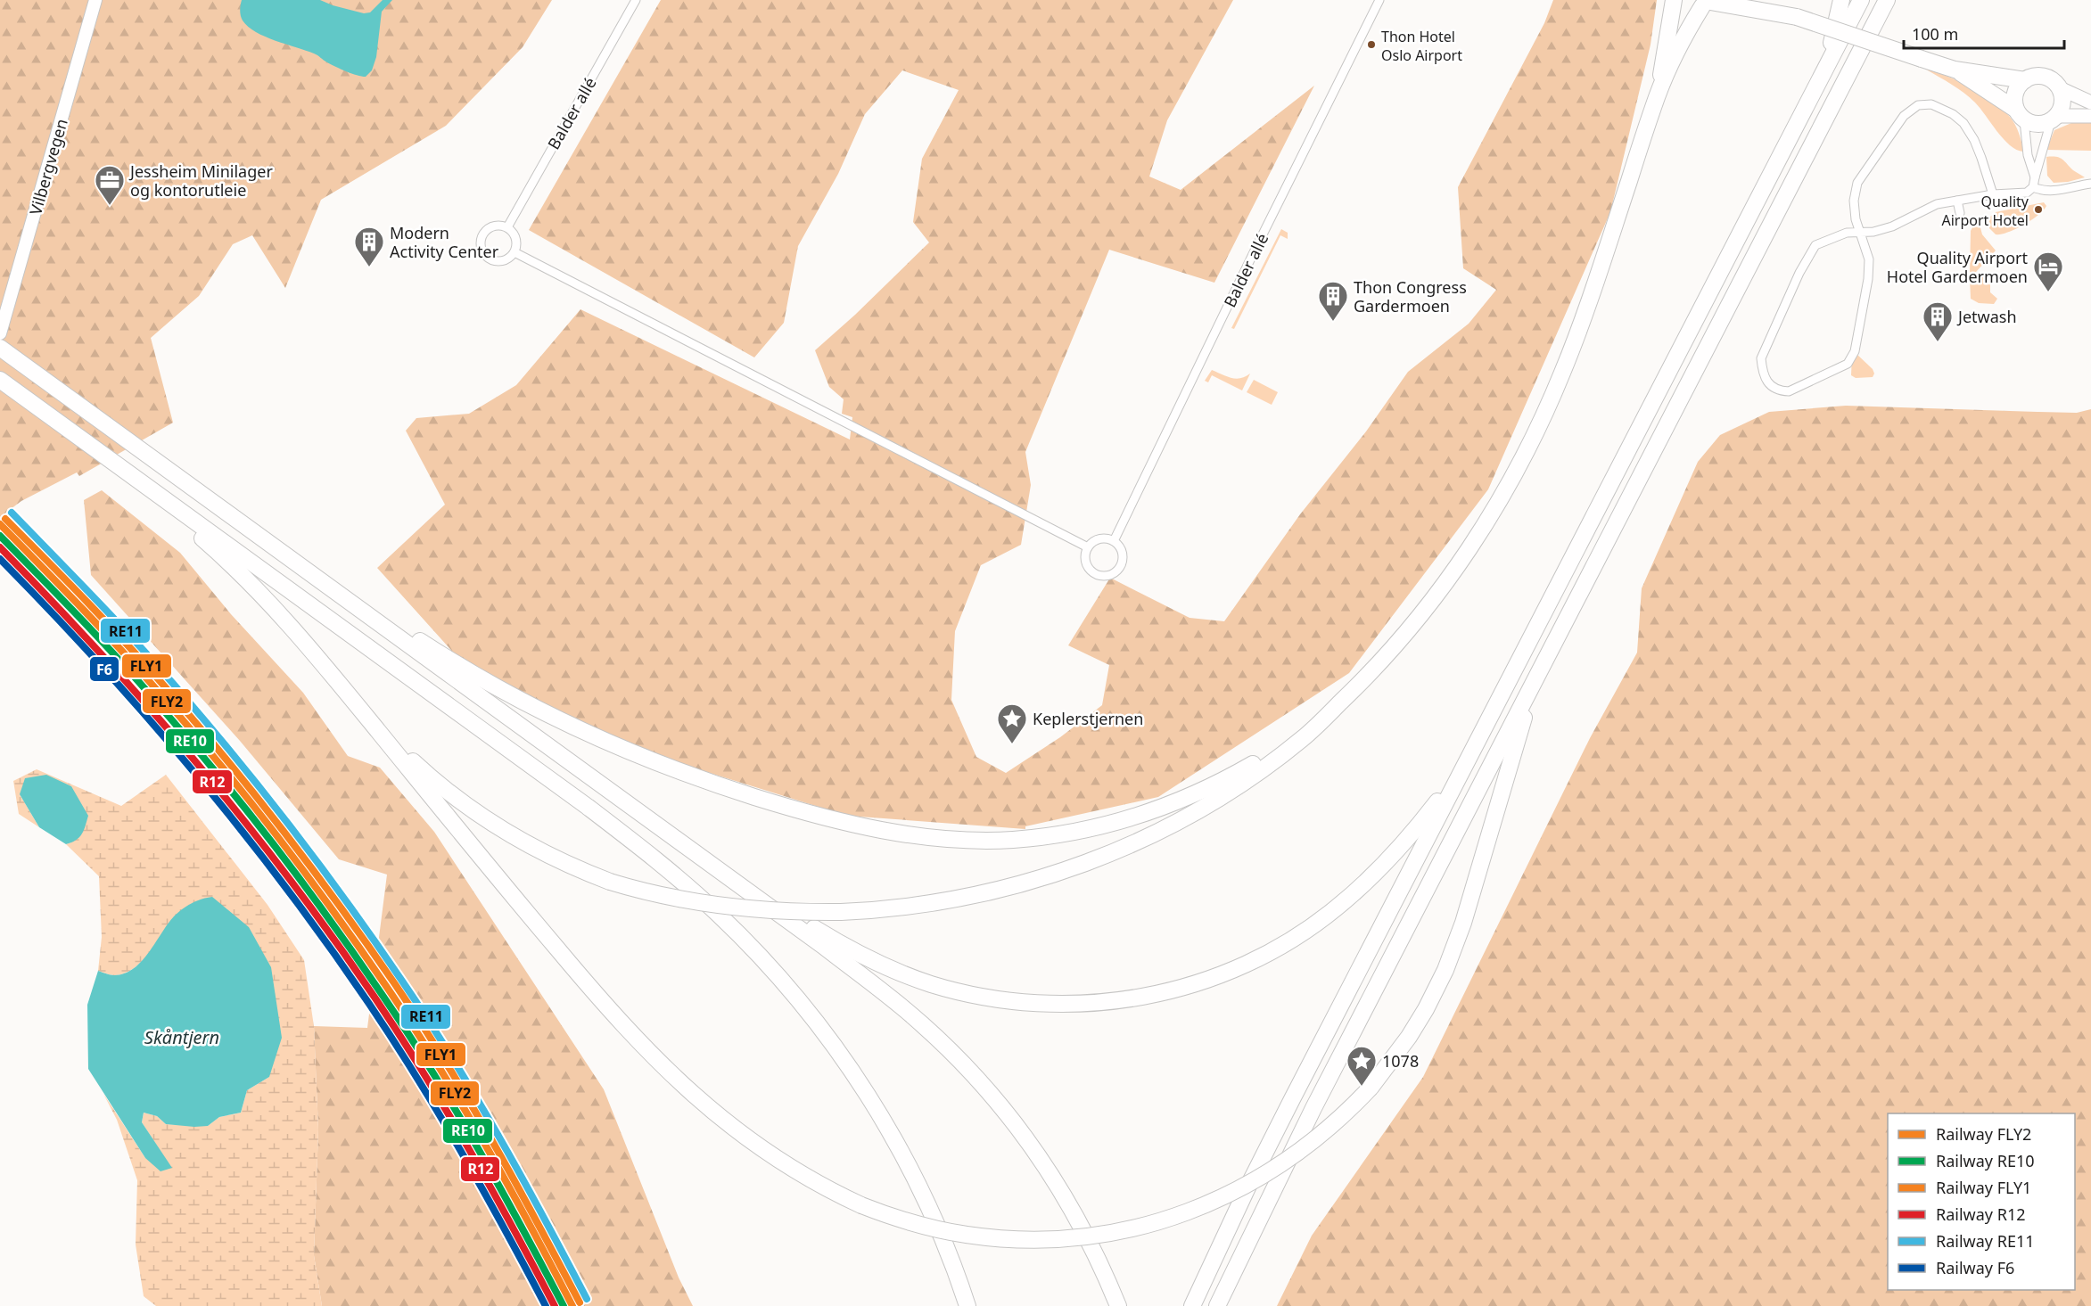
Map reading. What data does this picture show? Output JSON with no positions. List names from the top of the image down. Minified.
{"streets":{"main road":["Vilbergvegen"],"street":["Balder allé"]},"water":["Skåntjern"],"places":{"other":["Thon Hotel Oslo Airport","Quality Airport Hotel"],"office":["Jessheim Minilager og kontorutleie"],"building":["Modern Activity Center","Thon Congress Gardermoen","Jetwash"],"hotel":["Quality Airport Hotel Gardermoen"],"place":["Keplerstjernen","1078"]},"lines":["rail line RE11","rail line FLY1","rail line FLY2","rail line RE10","rail line R12","rail line F6"],"legend":["Railway FLY2","Railway RE10","Railway FLY1","Railway R12","Railway RE11","Railway F6"],"scale_bar":"100 m"}
